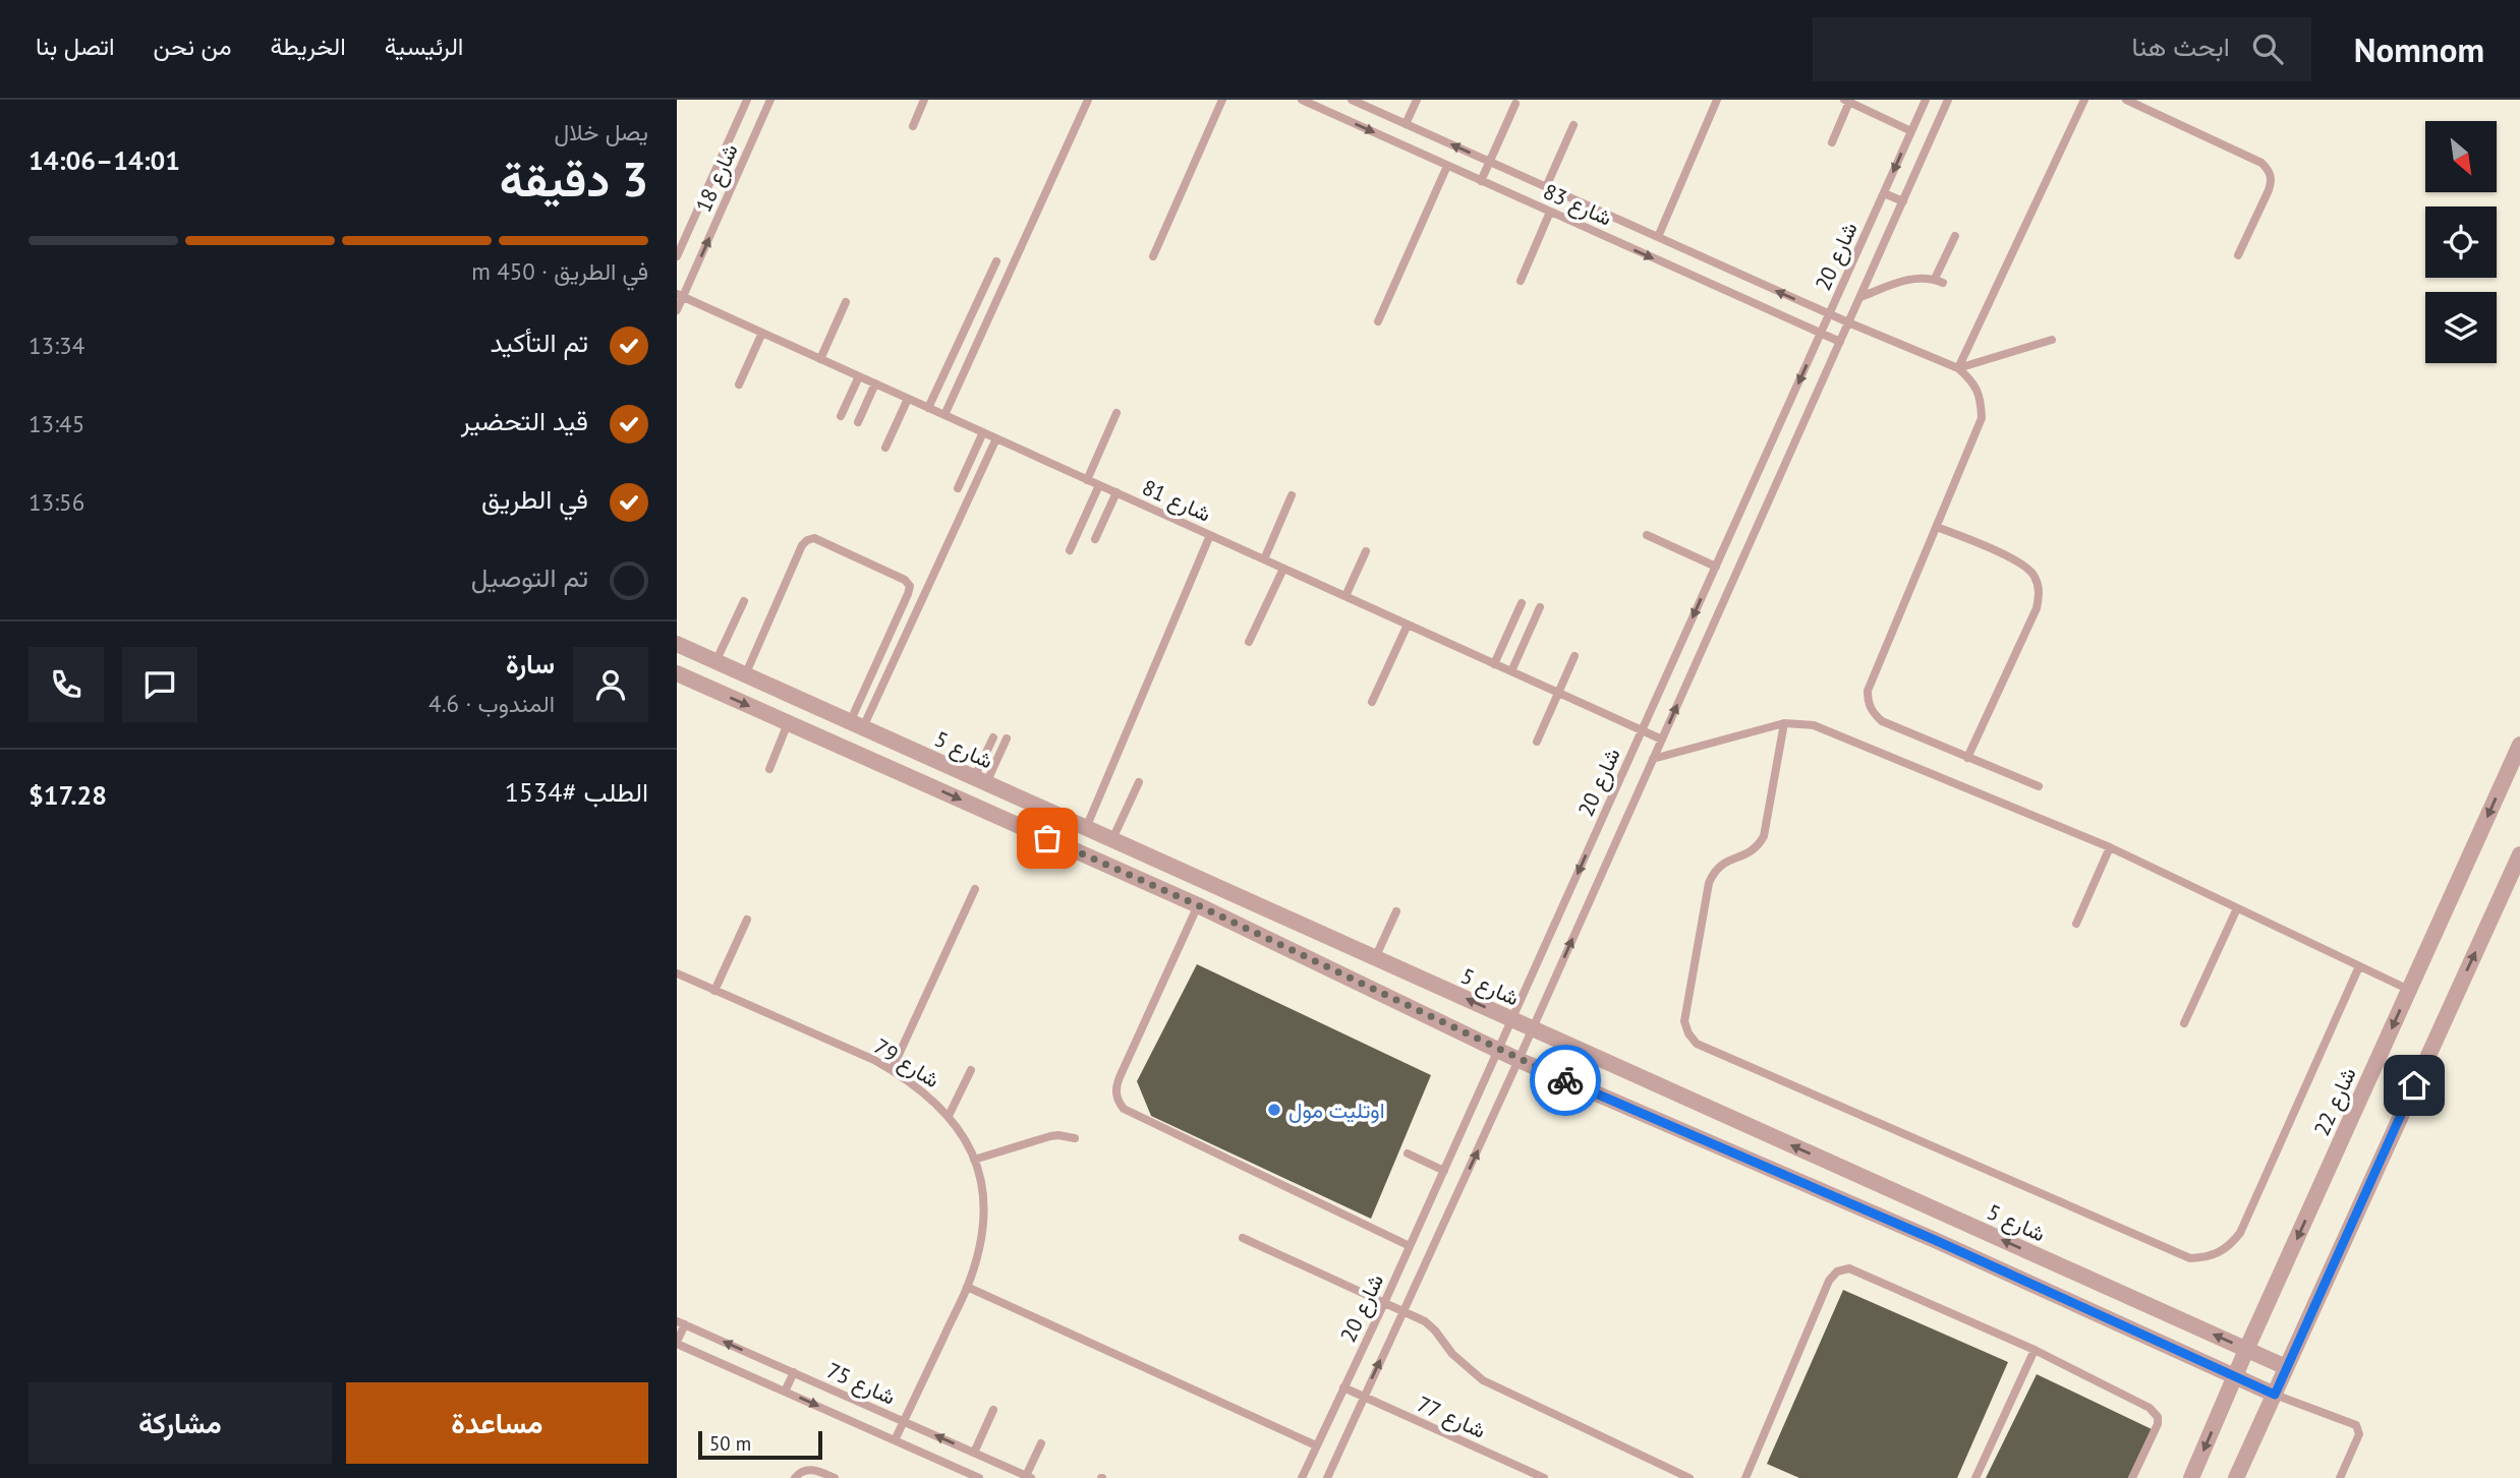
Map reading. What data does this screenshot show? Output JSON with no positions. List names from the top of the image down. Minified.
{"streets":{"street":["شارع 5","شارع 22"],"lane":["شارع 18","شارع 83","شارع 20","شارع 81","شارع 79","شارع 75","شارع 77"]},"crossings":[["شارع 18","شارع 81"],["شارع 83","شارع 20"],["شارع 20","شارع 81"],["شارع 20","شارع 5"],["شارع 20","شارع 77"],["شارع 5","شارع 22"],["شارع 79","شارع 75"]],"places":["اوتليت مول"],"scale_bar":"50 m","north":"bottom right","page":{"header":"Nomnom","search":"ابحث هنا","nav":["الرئيسية","الخريطة","من نحن","اتصل بنا"],"heading":["3 دقيقة","يصل خلال","14:01–14:06"],"panel":["سارة","المندوب · 4.6","الطلب #1534","$17.28"],"bar":"في الطريق · 450 m","list":[["تم التأكيد","13:34"],["قيد التحضير","13:45"],["في الطريق","13:56"],"تم التوصيل"],"buttons":["مساعدة","مشاركة"],"scale":"50 m"}}
